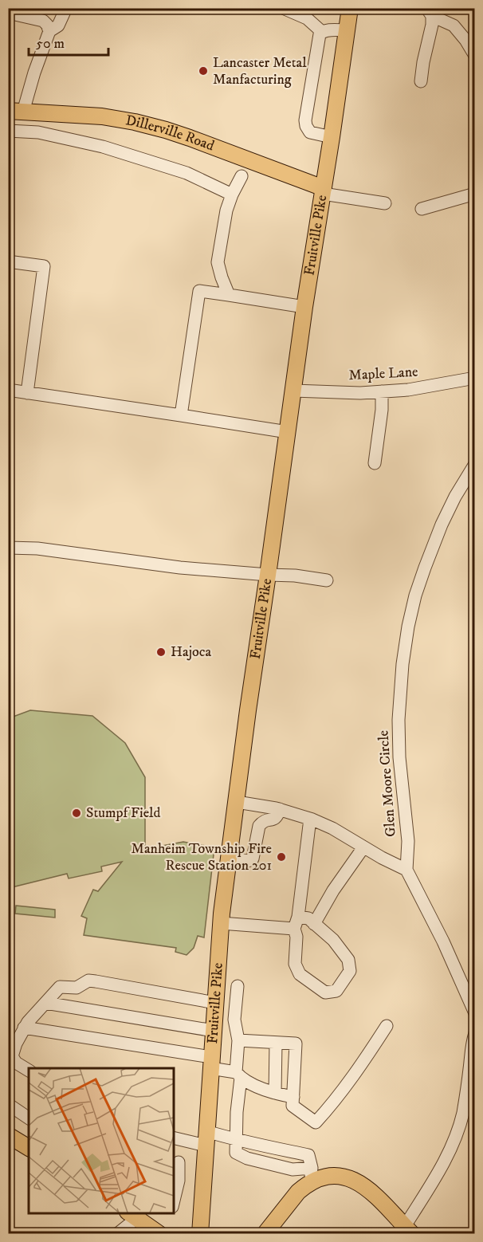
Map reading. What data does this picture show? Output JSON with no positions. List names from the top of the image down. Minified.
{"streets":{"main road":["Dillerville Road","Fruitville Pike"],"street":["Maple Lane","Glen Moore Circle"]},"crossings":[["Dillerville Road","Fruitville Pike"],["Fruitville Pike","Maple Lane"]],"places":["Lancaster Metal Manfacturing","Hajoca","Stumpf Field","Manheim Township Fire Rescue Station 201"],"scale_bar":"50 m"}
